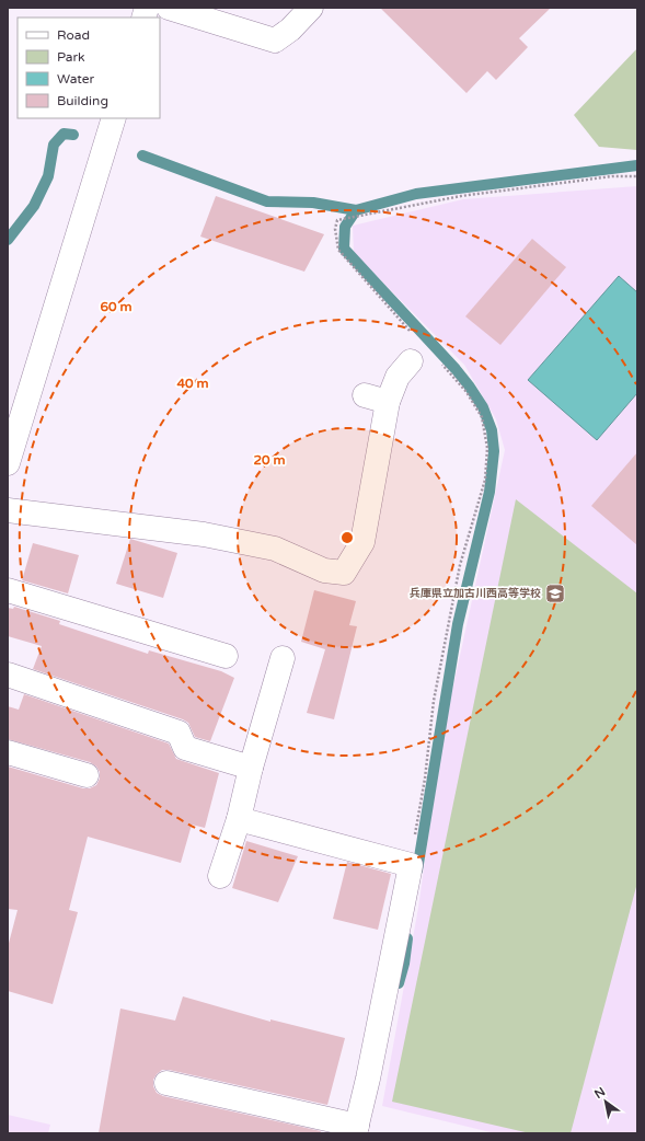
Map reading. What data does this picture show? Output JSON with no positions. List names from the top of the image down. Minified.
{"places":{"school or university":["兵庫県立加古川西高等学校"]},"legend":["Road","Park","Water","Building"],"north":"top left","rings":["60 m","40 m","20 m"]}
